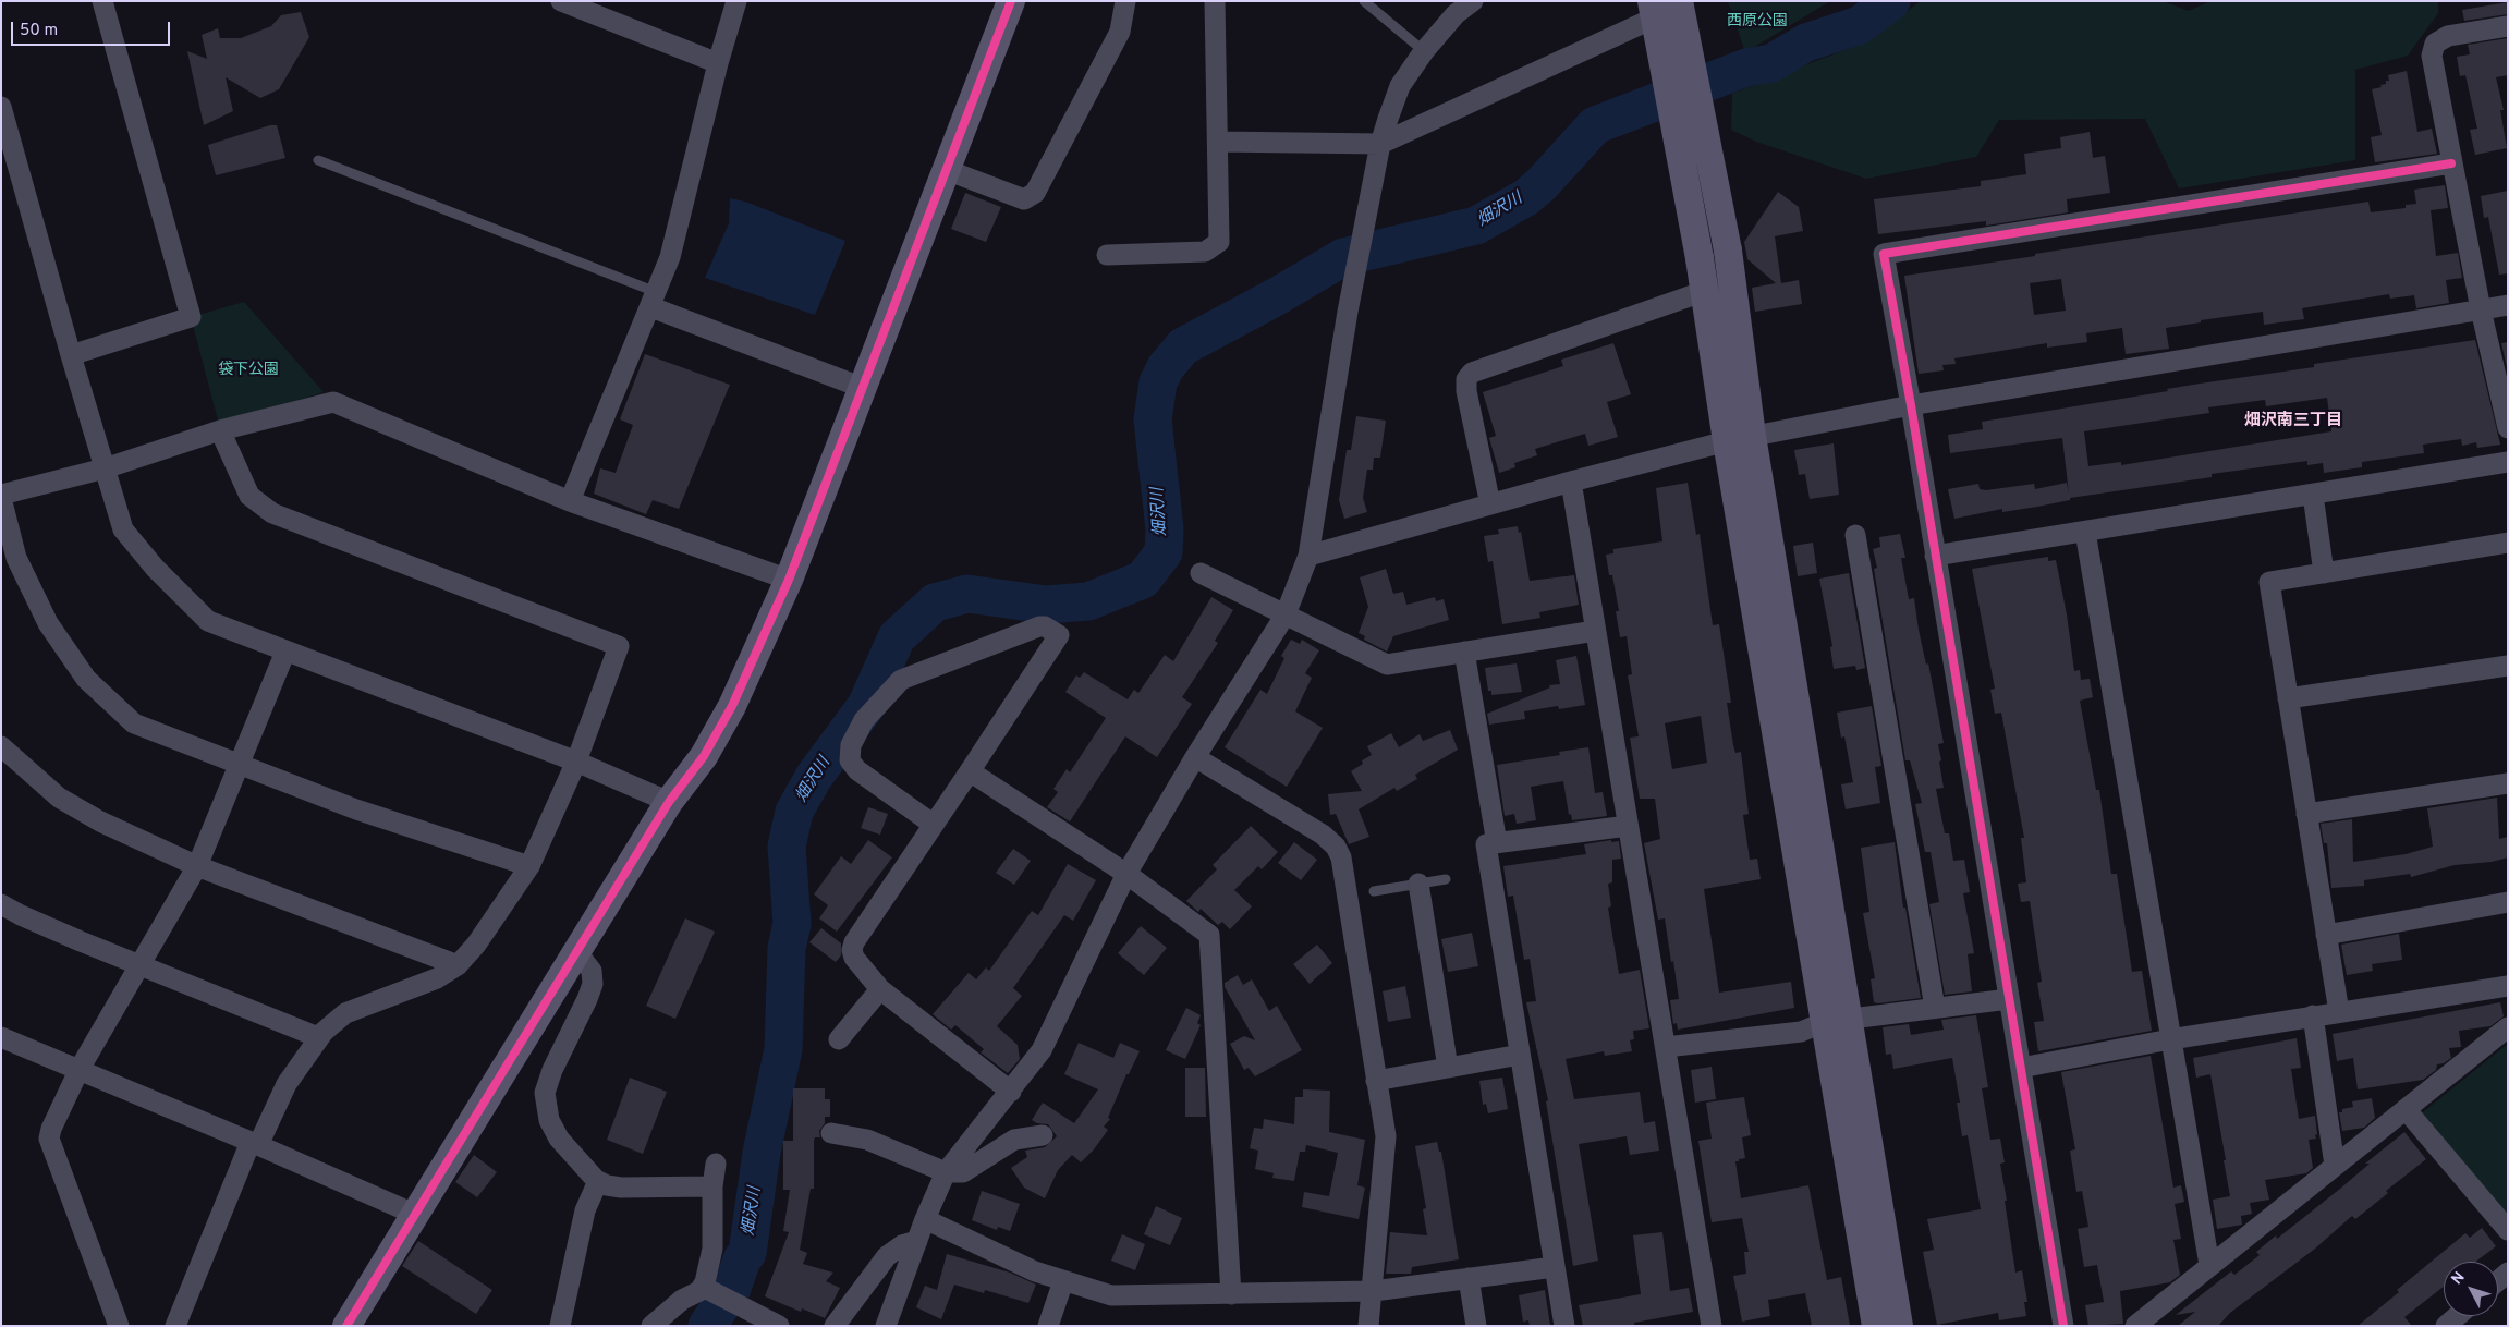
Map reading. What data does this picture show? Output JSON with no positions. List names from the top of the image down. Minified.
{"districts":["畑沢南三丁目"],"water":["畑沢川"],"parks":["西原公園","袋下公園"],"scale_bar":"50 m","north":"top left"}
